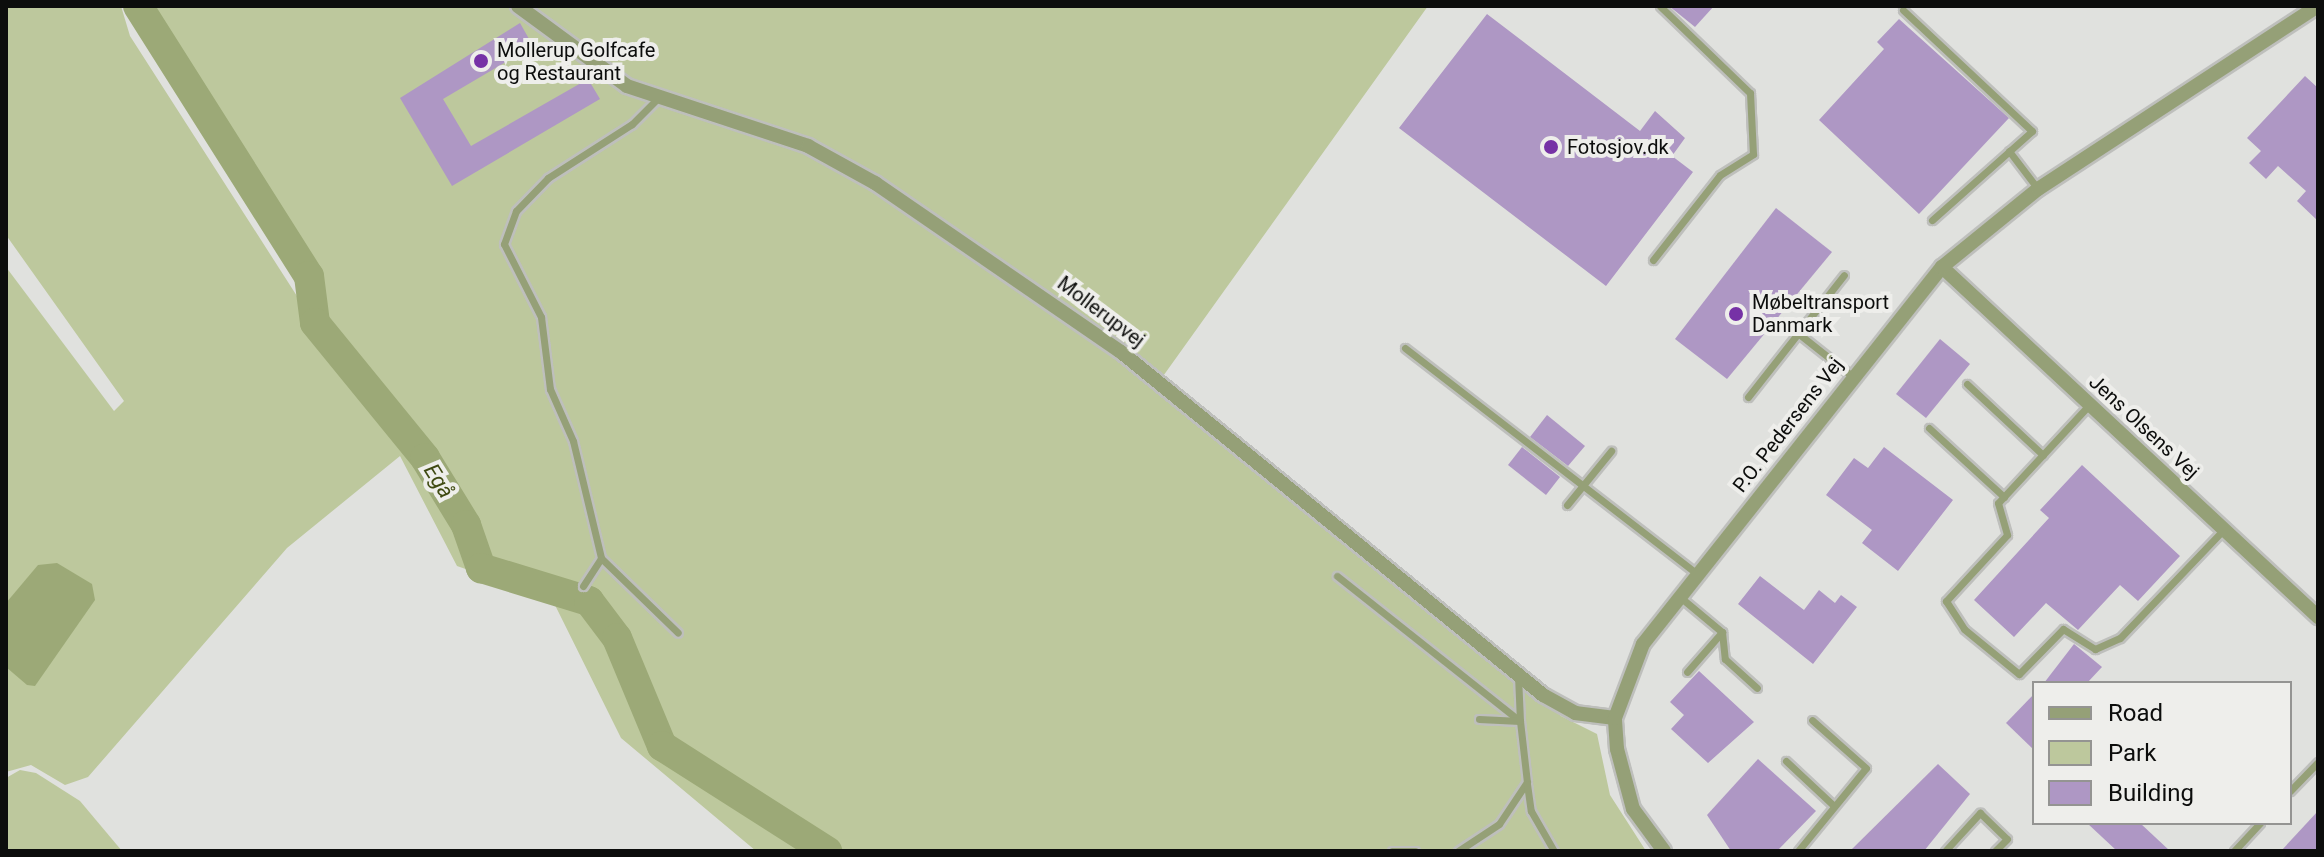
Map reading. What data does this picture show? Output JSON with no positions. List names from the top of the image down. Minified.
{"streets":{"street":["Mollerupvej","P.O. Pedersens Vej","Jens Olsens Vej"]},"crossings":[["Mollerupvej","P.O. Pedersens Vej"],["P.O. Pedersens Vej","Jens Olsens Vej"]],"water":["Egå"],"places":["Mollerup Golfcafe og Restaurant","Fotosjov.dk","Møbeltransport Danmark"],"legend":["Road","Park","Building"]}
